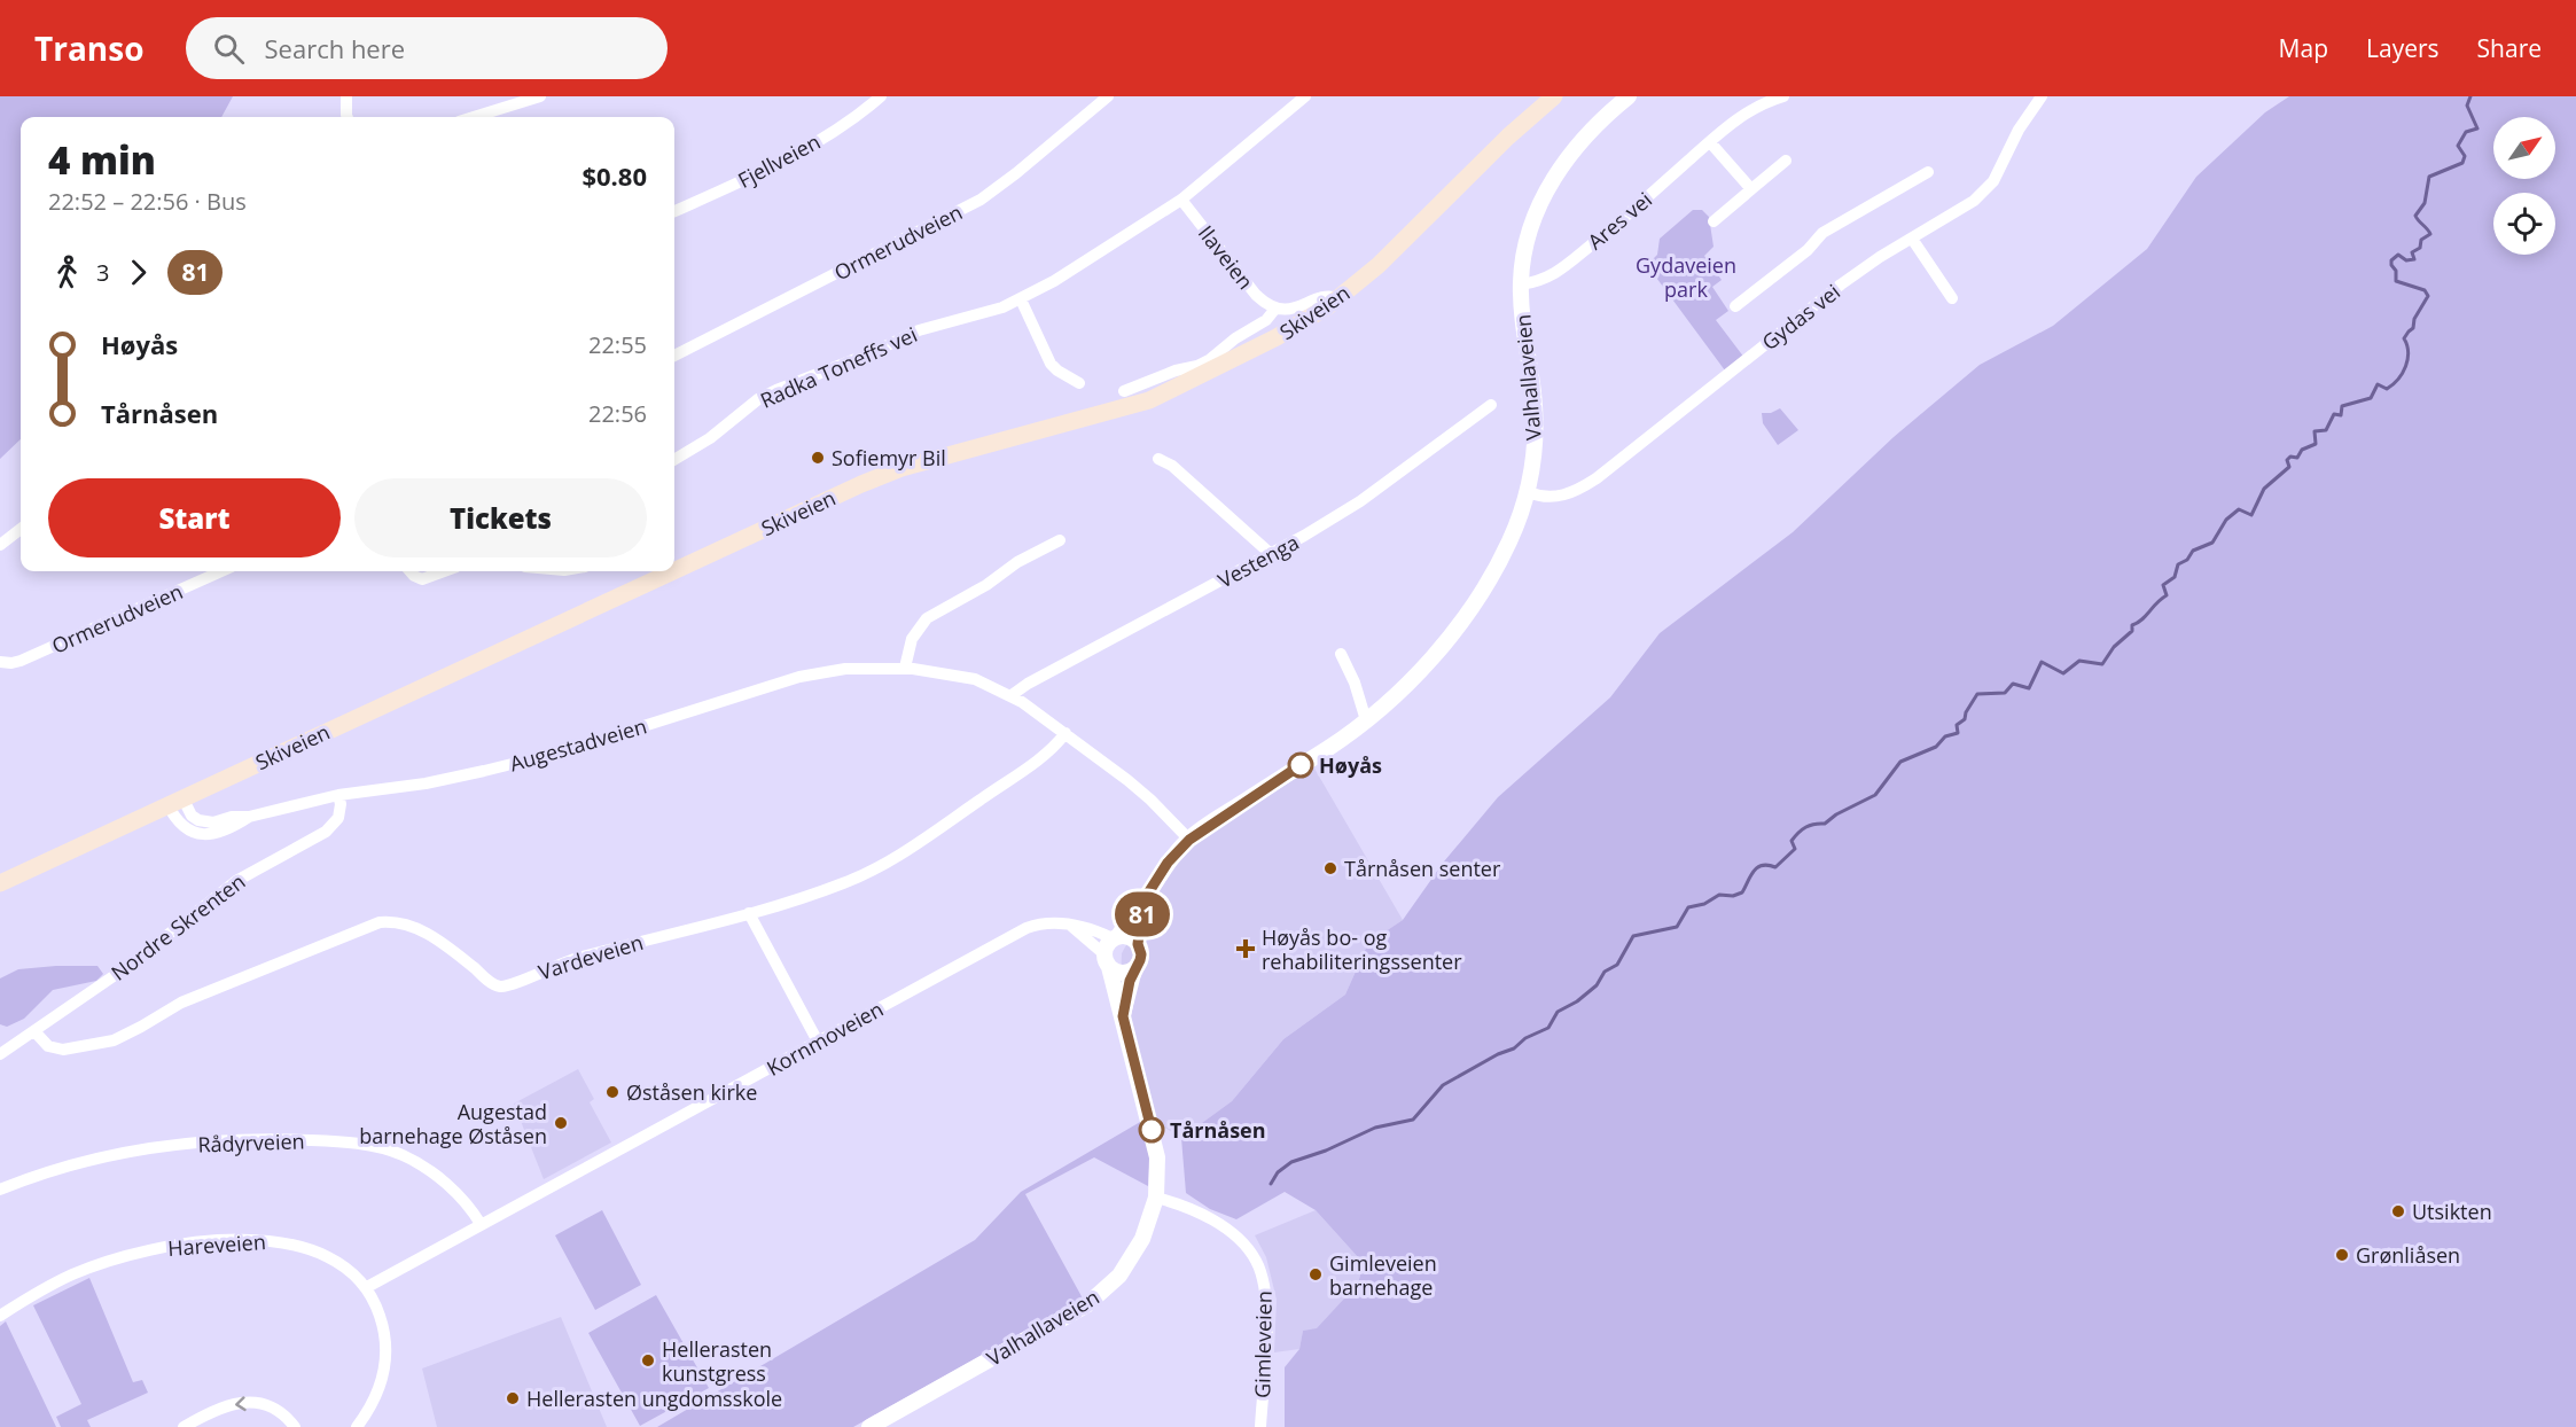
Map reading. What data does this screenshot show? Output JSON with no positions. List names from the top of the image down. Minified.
{"streets":{"main road":["Skiveien"],"street":["Fjellveien","Ares vei","Ormerudveien","Ilaveien","Gydas vei","Radka Toneffs vei","Valhallaveien","Vestenga","Augestadveien","Nordre Skrenten","Vardeveien","Kornmoveien","Rådyrveien","Hareveien","Gimleveien"]},"crossings":[["Ares vei","Valhallaveien"],["Ilaveien","Radka Toneffs vei"],["Skiveien","Augestadveien"],["Gydas vei","Valhallaveien"],["Valhallaveien","Augestadveien"],["Valhallaveien","Kornmoveien"],["Valhallaveien","Gimleveien"],["Vestenga","Augestadveien"],["Augestadveien","Nordre Skrenten"],["Augestadveien","Vardeveien"],["Nordre Skrenten","Vardeveien"],["Kornmoveien","Rådyrveien"],["Kornmoveien","Hareveien"]],"parks":["Gydaveien park"],"places":{"other":["Sofiemyr Bil","Høyås","Tårnåsen senter","Øståsen kirke","Augestad barnehage Øståsen","Tårnåsen","Utsikten","Grønliåsen","Gimleveien barnehage","Hellerasten kunstgress","Hellerasten ungdomsskole"],"health":["Høyås bo- og rehabiliteringssenter"]},"lines":["bus line 81"],"north":"top right","page":{"header":"Transo","search":"Search here","nav":["Map","Layers","Share"],"on_map":"81","heading":["4 min","22:52 – 22:56 · Bus","$0.80"],"legs":["3","81"],"list":[{"name":"Høyås","value":"22:55"},{"name":"Tårnåsen","value":"22:56"}],"buttons":["Start","Tickets"]}}
